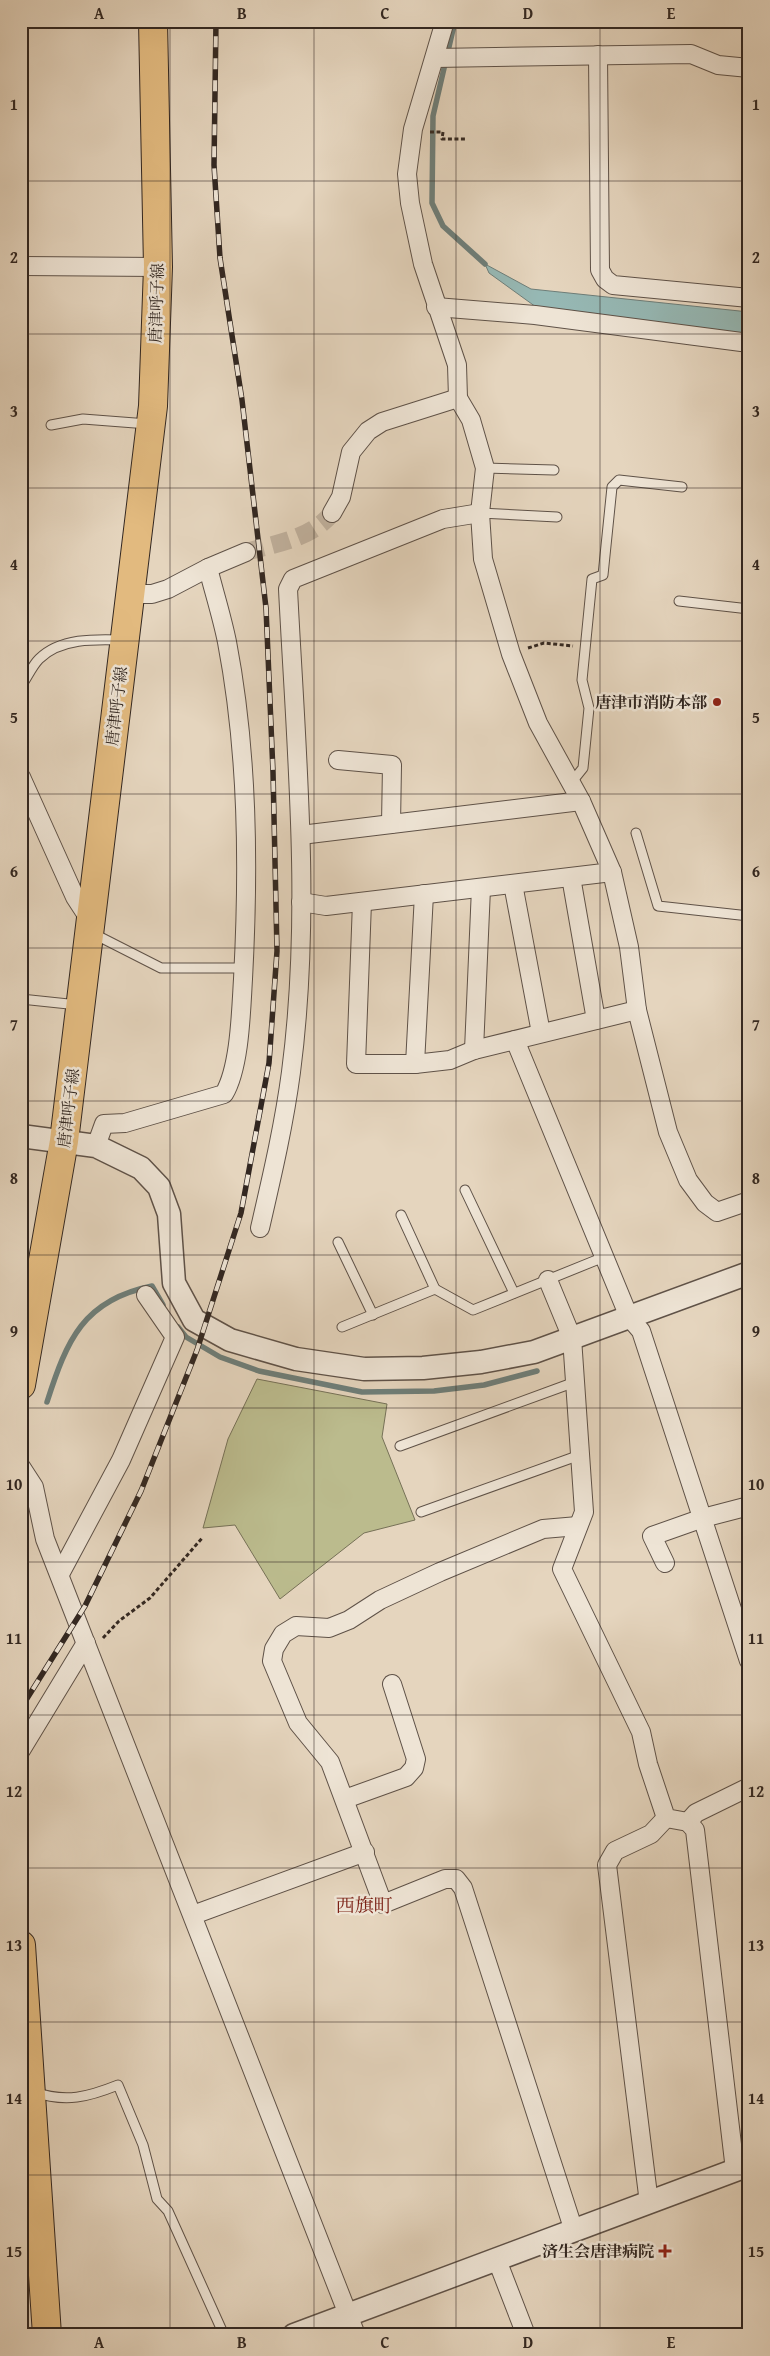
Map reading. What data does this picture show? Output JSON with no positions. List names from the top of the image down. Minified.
{"streets":{"main road":["唐津呼子線"]},"districts":["西旗町"],"places":{"other":["唐津市消防本部"],"health":["済生会唐津病院"]},"grid":{"columns":["A","B","C","D","E"],"rows":["1","2","3","4","5","6","7","8","9","10","11","12","13","14","15"]}}
